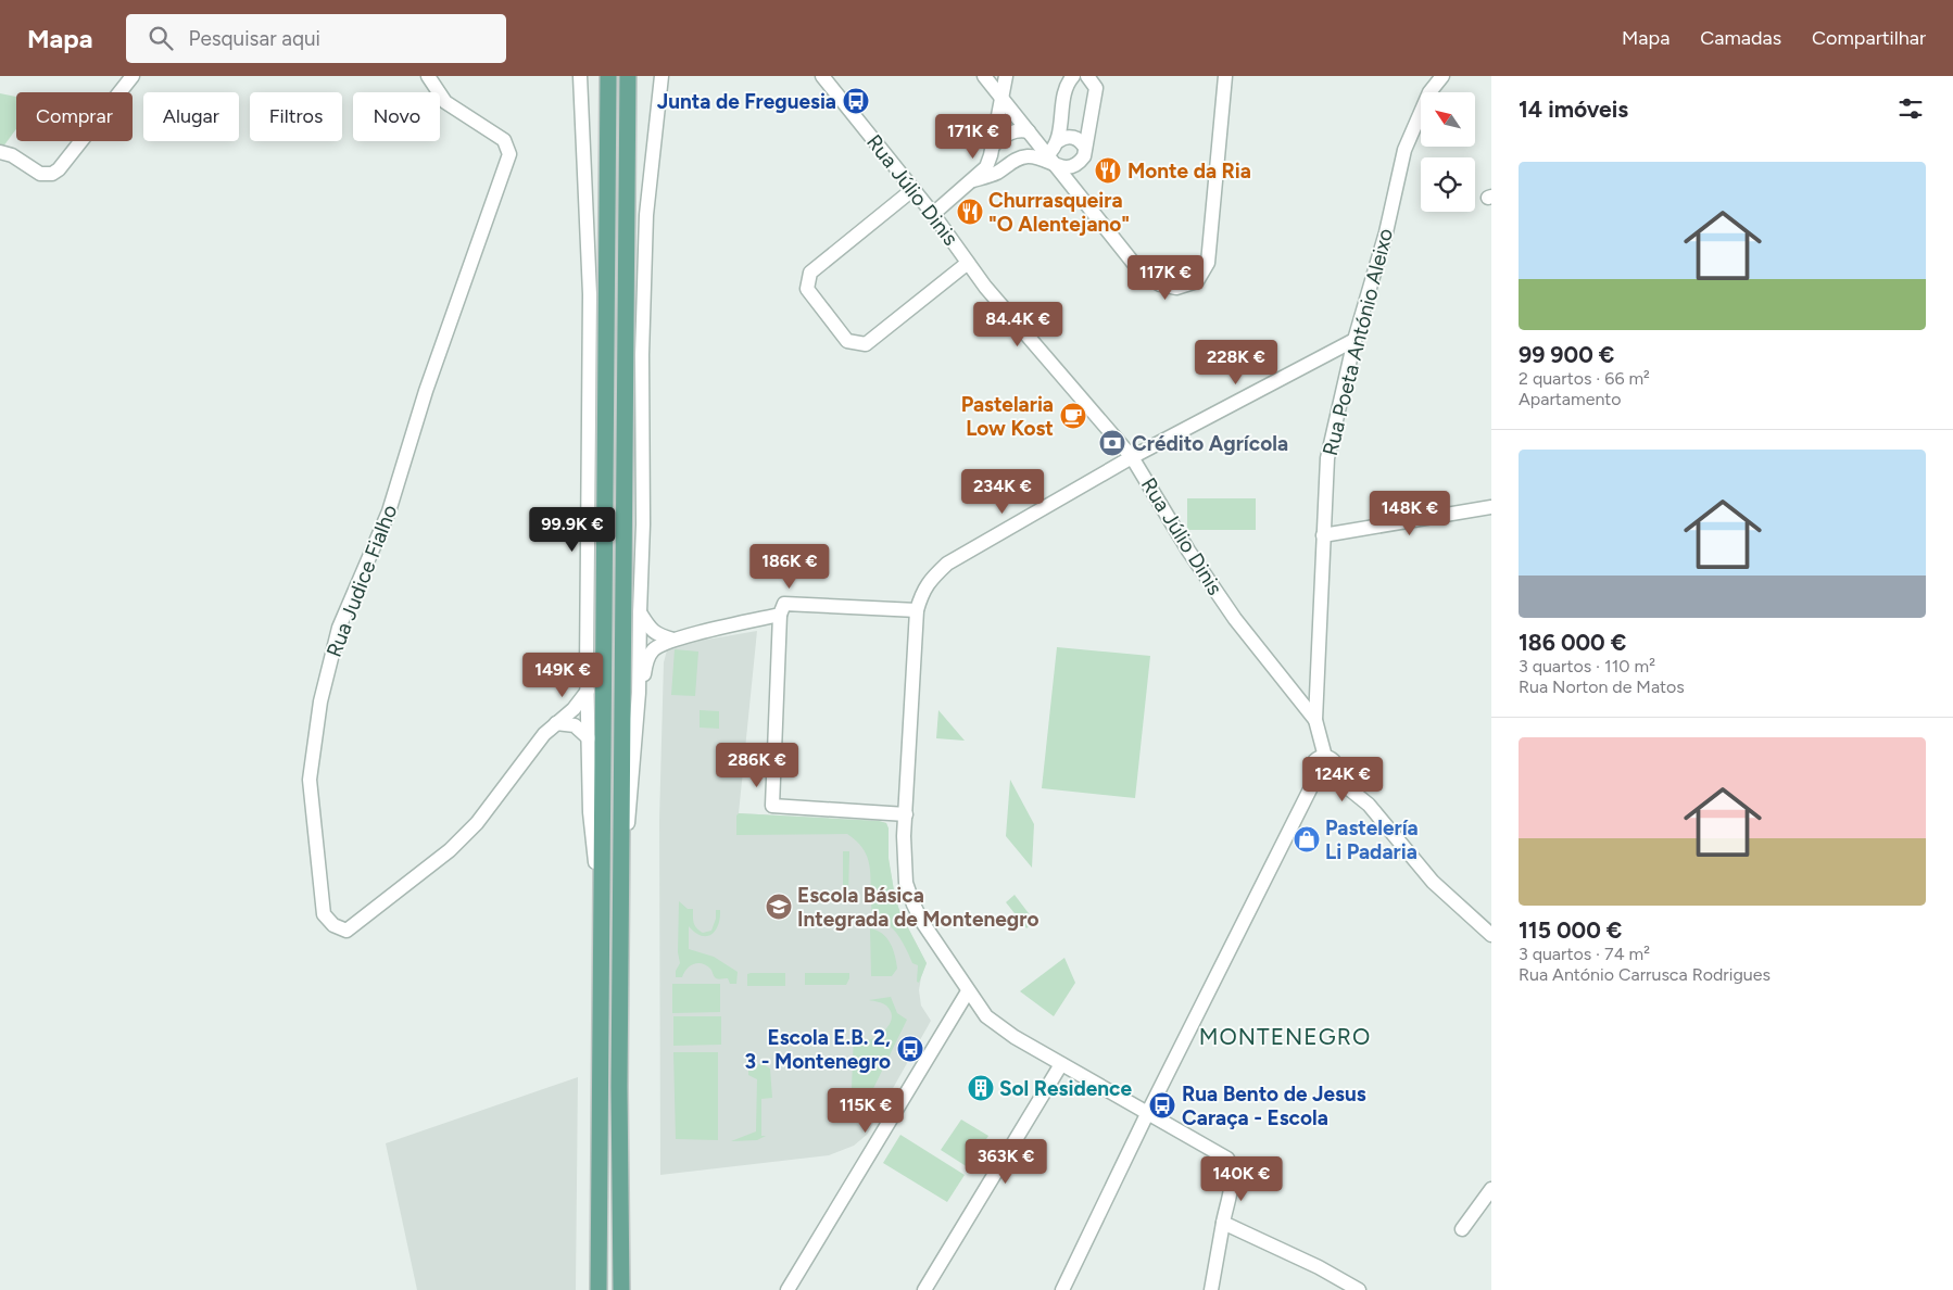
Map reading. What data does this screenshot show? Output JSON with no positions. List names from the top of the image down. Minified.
{"streets":{"street":["Rua Júlio Dinis","Rua Poeta António Aleixo","Rua Judice Fialho"]},"crossings":[["Rua Júlio Dinis","Rua Poeta António Aleixo"]],"districts":["MONTENEGRO"],"places":{"bus stop":["Junta de Freguesia","Escola E.B. 2, 3 - Montenegro","Rua Bento de Jesus Caraça - Escola"],"restaurant":["Monte da Ria","Churrasqueira \"O Alentejano\""],"cafe":["Pastelaria Low Kost"],"bank":["Crédito Agrícola"],"shop":["Pastelería Li Padaria"],"school or university":["Escola Básica Integrada de Montenegro"],"building":["Sol Residence"]},"north":"top left","page":{"header":"Mapa","search":"Pesquisar aqui","nav":["Mapa","Camadas","Compartilhar"],"heading":"14 imóveis","chip":["Comprar","Alugar","Filtros","Novo"],"price":["171K €","117K €","84.4K €","228K €","234K €","148K €","99.9K €","186K €","149K €","286K €","124K €","115K €","363K €","140K €"],"list":[{"name":"99 900 €","note":"2 quartos · 66 m² · Apartamento"},{"name":"186 000 €","note":"3 quartos · 110 m² · Rua Norton de Matos"},{"name":"115 000 €","note":"3 quartos · 74 m² · Rua António Carrusca Rodrigues"}]}}
